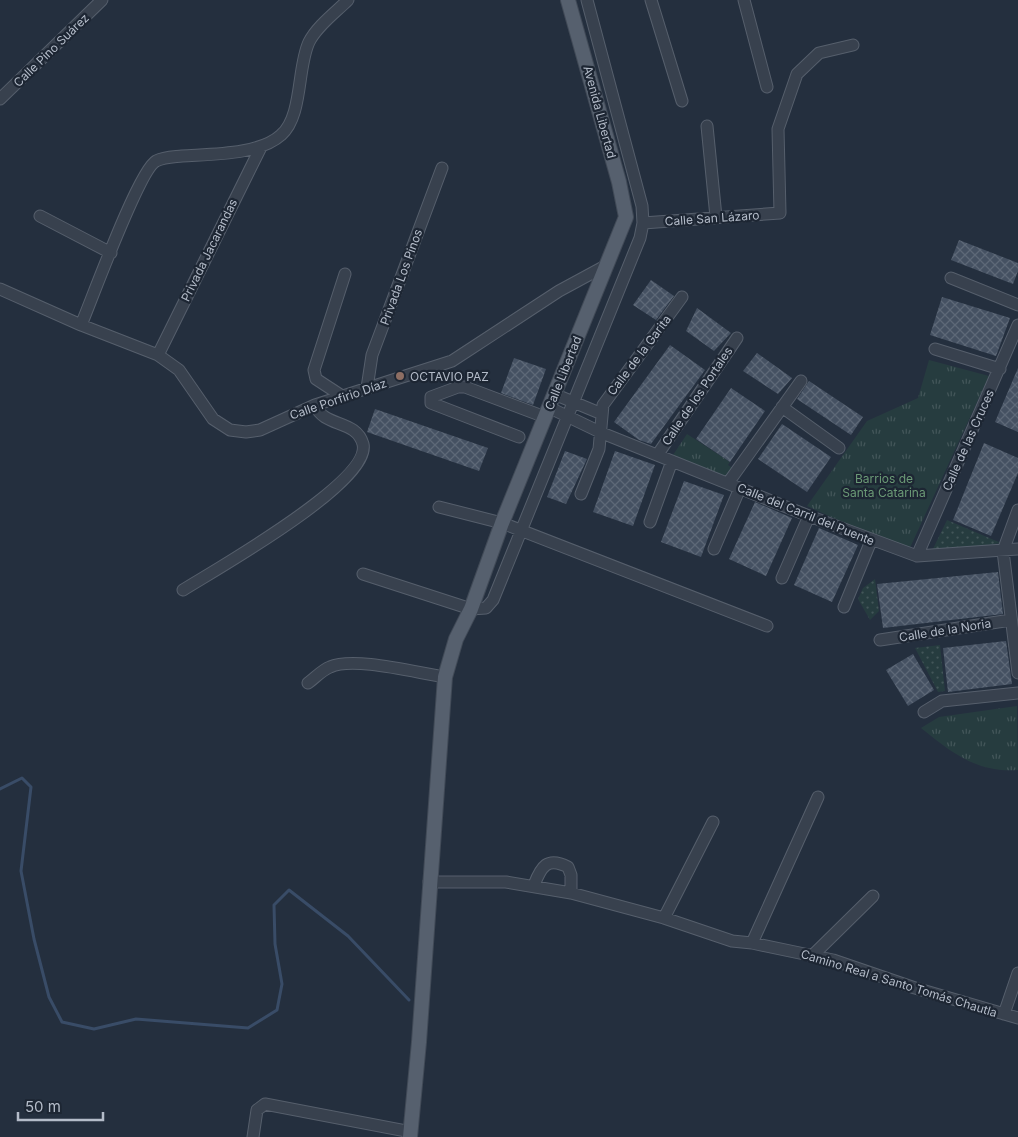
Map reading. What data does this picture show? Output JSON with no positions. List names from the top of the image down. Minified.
{"streets":{"main road":["Avenida Libertad","Calle Libertad"],"street":["Calle Pino Suárez","Calle San Lázaro","Privada Jacarandas","Privada Los Pinos","Calle de la Garita","Calle de los Portales","Calle Porfirio Díaz","Calle de las Cruces","Calle del Carril del Puente","Calle de la Noria","Camino Real a Santo Tomás Chautla"]},"crossings":[["Avenida Libertad","Calle Libertad"],["Privada Jacarandas","Calle Porfirio Díaz"],["Privada Los Pinos","Calle Porfirio Díaz"],["Calle Libertad","Calle Porfirio Díaz"],["Calle Libertad","Calle del Carril del Puente"],["Calle Libertad","Camino Real a Santo Tomás Chautla"],["Calle de los Portales","Calle del Carril del Puente"],["Calle de las Cruces","Calle del Carril del Puente"]],"parks":["Barrios de Santa Catarina"],"places":["OCTAVIO PAZ"],"scale_bar":"50 m"}
